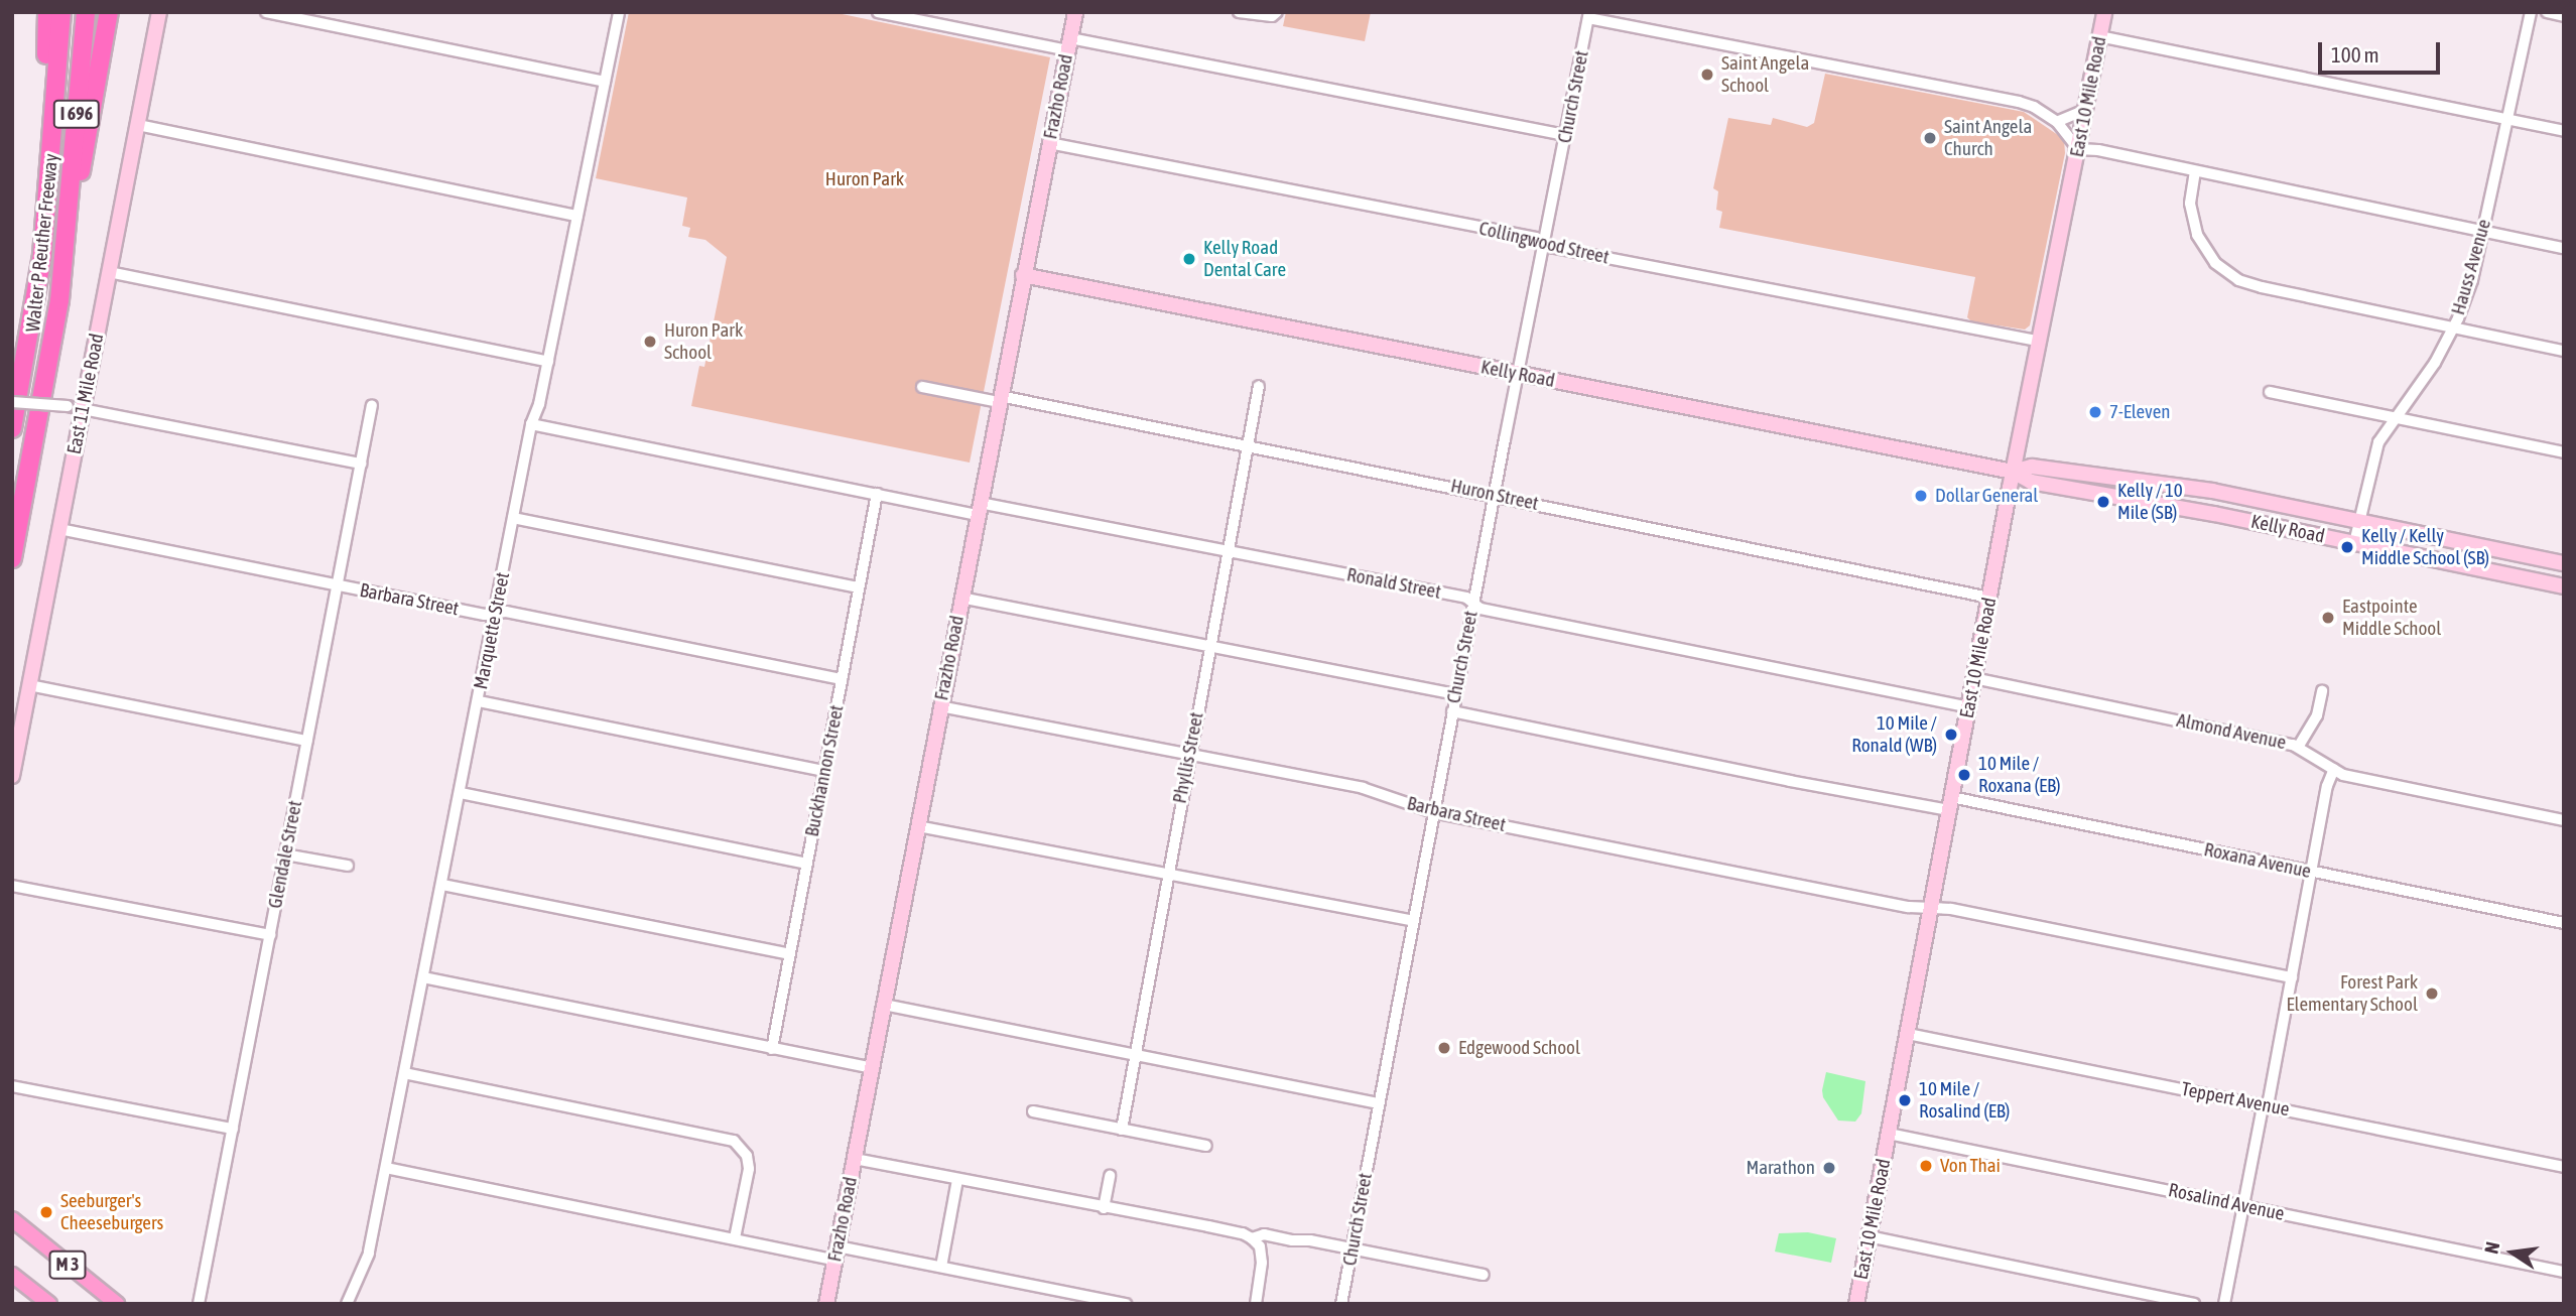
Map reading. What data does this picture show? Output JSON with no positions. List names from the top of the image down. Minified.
{"streets":{"highway":["I 696","Walter P Reuther Freeway"],"main road":["M 3"],"street":["Frazho Road","Church Street","East 10 Mile Road","Collingwood Street","Hauss Avenue","Kelly Road","East 11 Mile Road","Huron Street","Ronald Street","Barbara Street","Marquette Street","Almond Avenue","Phyllis Street","Buckhannon Street","Glendale Street","Roxana Avenue","Teppert Avenue","Rosalind Avenue"]},"crossings":[["Frazho Road","Collingwood Street"],["Frazho Road","Kelly Road"],["Frazho Road","Huron Street"],["Frazho Road","Ronald Street"],["Frazho Road","Barbara Street"],["Church Street","Collingwood Street"],["Church Street","Kelly Road"],["Church Street","Huron Street"],["Church Street","Ronald Street"],["Church Street","Barbara Street"],["Church Street","Roxana Avenue"],["East 10 Mile Road","Collingwood Street"],["East 10 Mile Road","Kelly Road"],["East 10 Mile Road","Huron Street"],["East 10 Mile Road","Ronald Street"],["East 10 Mile Road","Barbara Street"],["East 10 Mile Road","Almond Avenue"],["East 10 Mile Road","Roxana Avenue"],["East 10 Mile Road","Teppert Avenue"],["East 10 Mile Road","Rosalind Avenue"],["Hauss Avenue","Kelly Road"],["East 11 Mile Road","Barbara Street"],["Huron Street","Phyllis Street"],["Ronald Street","Marquette Street"],["Ronald Street","Phyllis Street"],["Ronald Street","Buckhannon Street"],["Barbara Street","Marquette Street"],["Barbara Street","Phyllis Street"],["Barbara Street","Buckhannon Street"],["Barbara Street","Glendale Street"]],"parks":["Huron Park"],"places":["Saint Angela School","Saint Angela Church","Kelly Road Dental Care","Huron Park School","7-Eleven","Dollar General","Kelly / 10 Mile (SB)","Kelly / Kelly Middle School (SB)","Eastpointe Middle School","10 Mile / Ronald (WB)","10 Mile / Roxana (EB)","Forest Park Elementary School","Edgewood School","10 Mile / Rosalind (EB)","Von Thai","Marathon","Seeburger's Cheeseburgers"],"scale_bar":"100 m","north":"left"}
